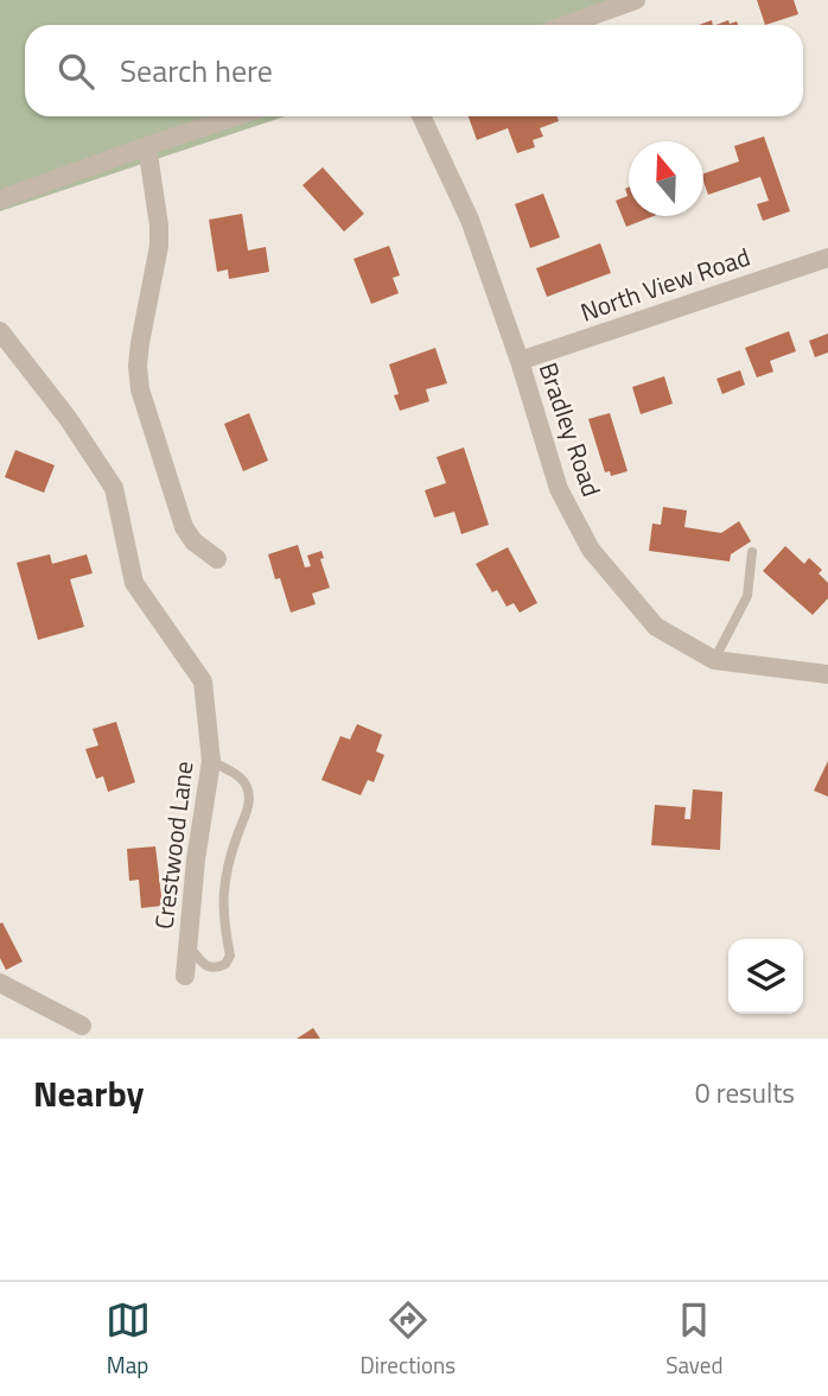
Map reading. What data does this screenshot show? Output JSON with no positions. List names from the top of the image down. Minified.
{"streets":{"street":["North View Road","Bradley Road","Crestwood Lane"]},"crossings":[["North View Road","Bradley Road"]],"north":"top","page":{"search":"Search here","heading":["Nearby","0 results"],"nav":["Map","Directions","Saved"]}}
